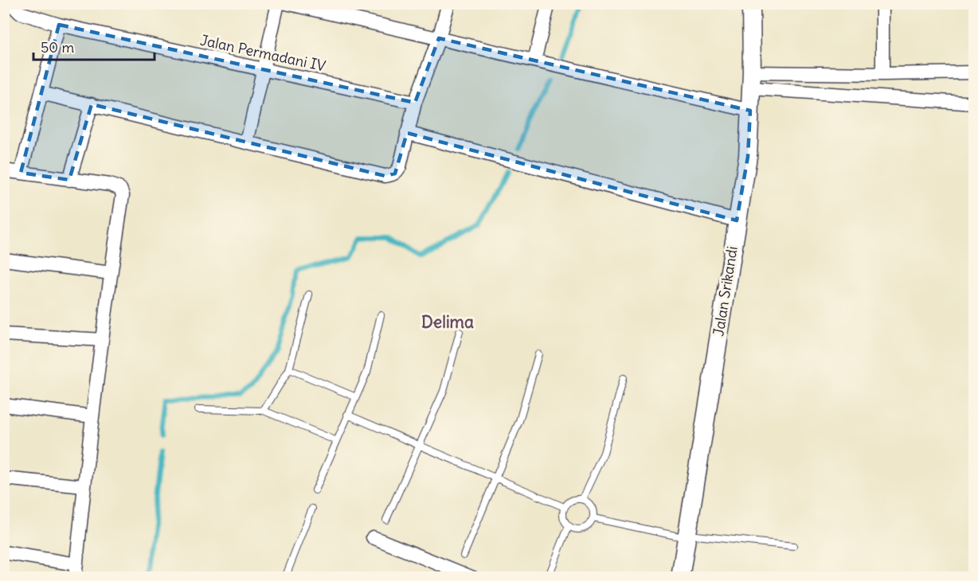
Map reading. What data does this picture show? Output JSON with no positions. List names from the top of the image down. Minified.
{"streets":{"main road":["Jalan Srikandi"],"street":["Jalan Permadani IV"]},"districts":["Delima"],"scale_bar":"50 m"}
